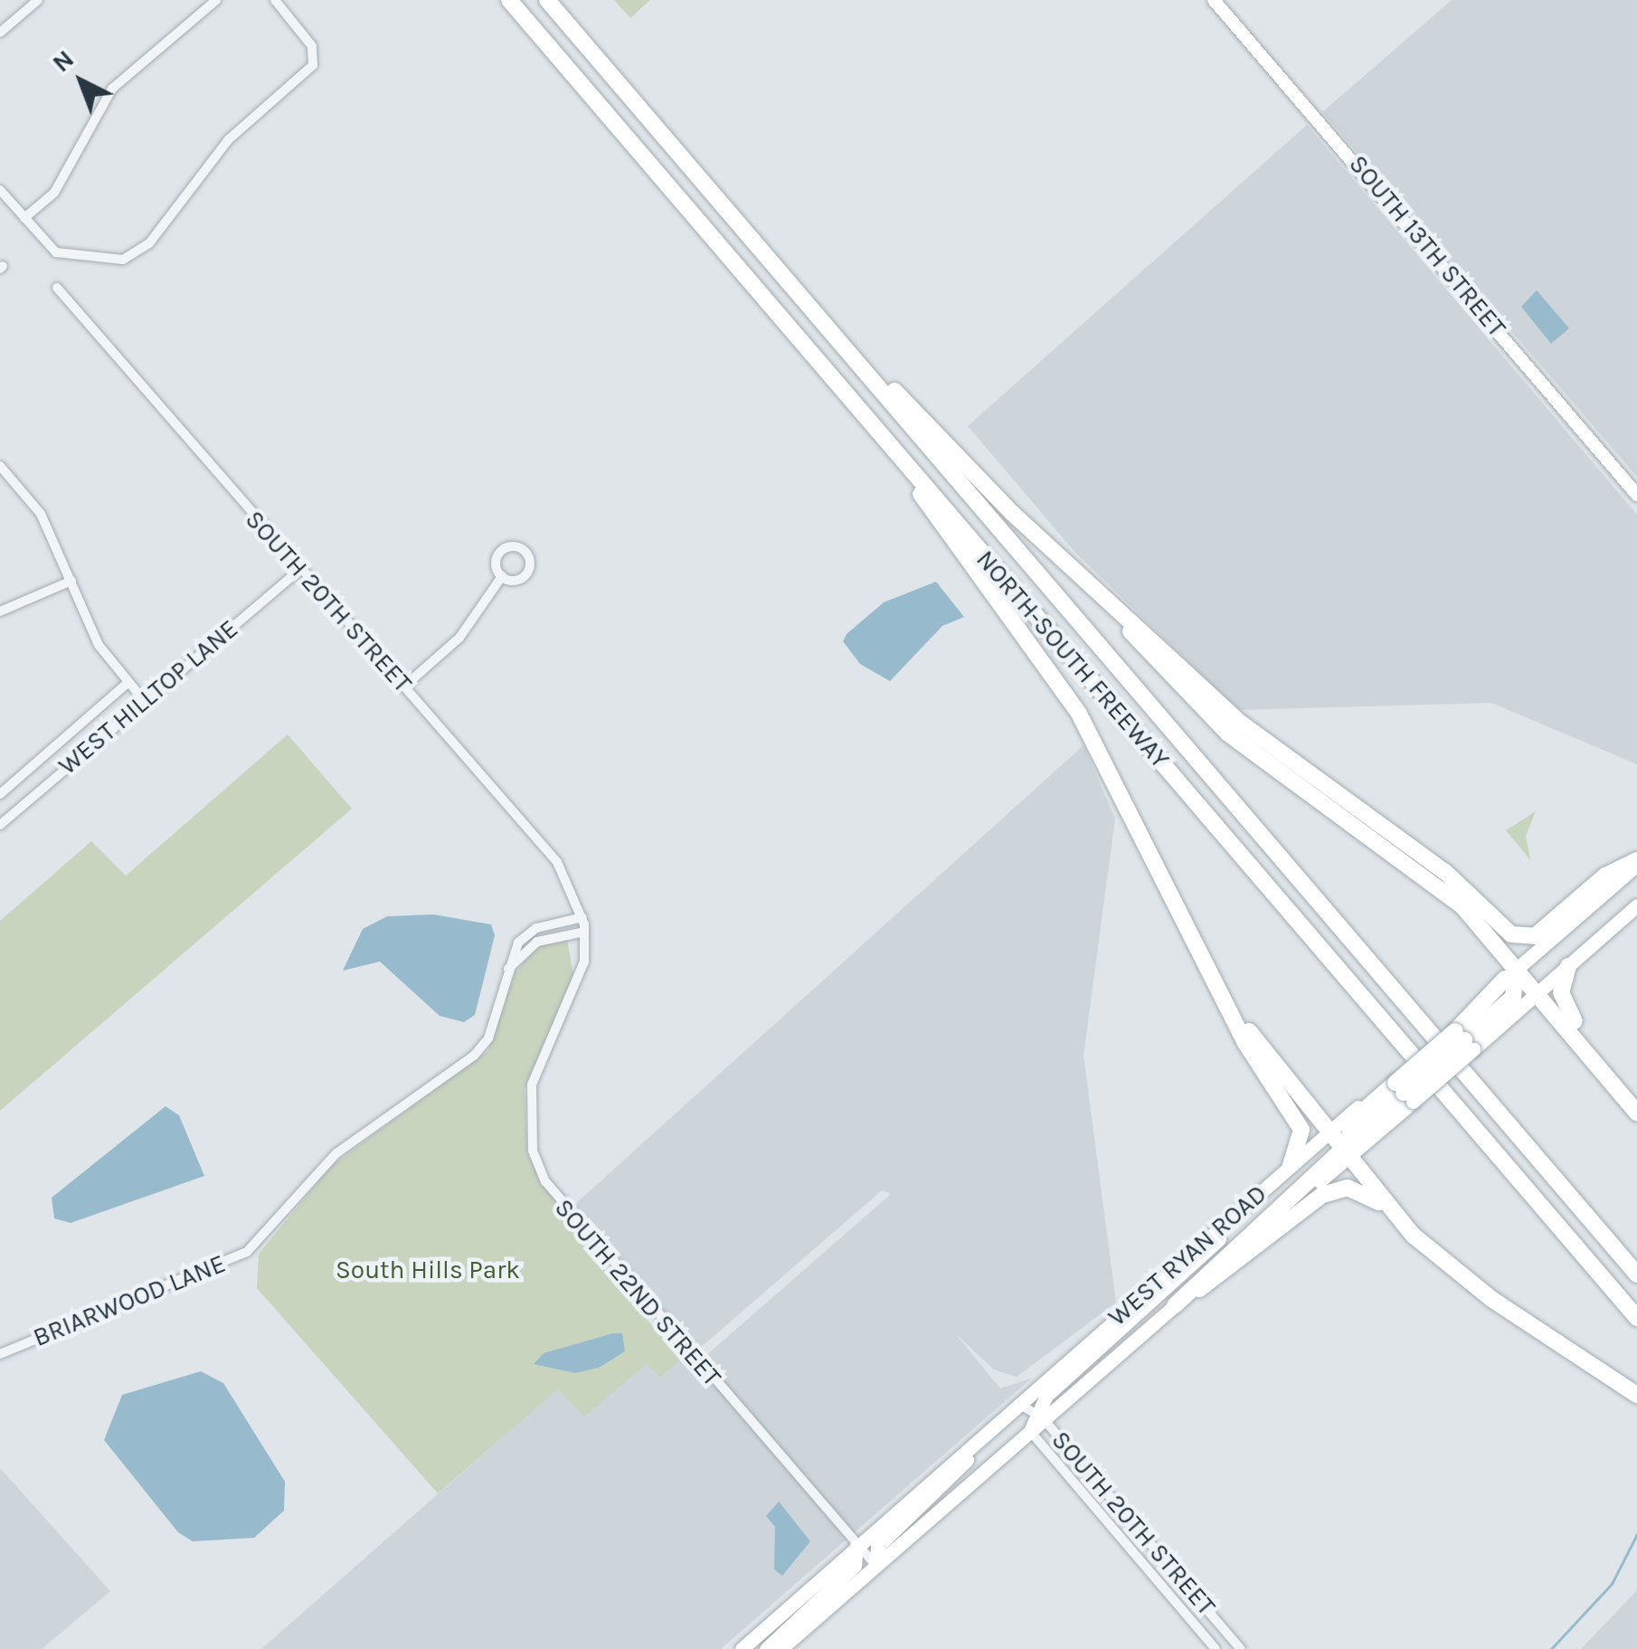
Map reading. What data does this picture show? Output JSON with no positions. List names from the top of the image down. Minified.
{"streets":{"highway":["NORTH-SOUTH FREEWAY"],"main road":["WEST RYAN ROAD"],"street":["SOUTH 13TH STREET","SOUTH 20TH STREET","WEST HILLTOP LANE","SOUTH 22ND STREET","BRIARWOOD LANE"]},"crossings":[["SOUTH 20TH STREET","WEST HILLTOP LANE"],["SOUTH 20TH STREET","WEST RYAN ROAD"],["SOUTH 20TH STREET","SOUTH 22ND STREET"],["SOUTH 20TH STREET","BRIARWOOD LANE"],["WEST RYAN ROAD","SOUTH 22ND STREET"],["SOUTH 22ND STREET","BRIARWOOD LANE"]],"parks":["South Hills Park"],"north":"top left"}
